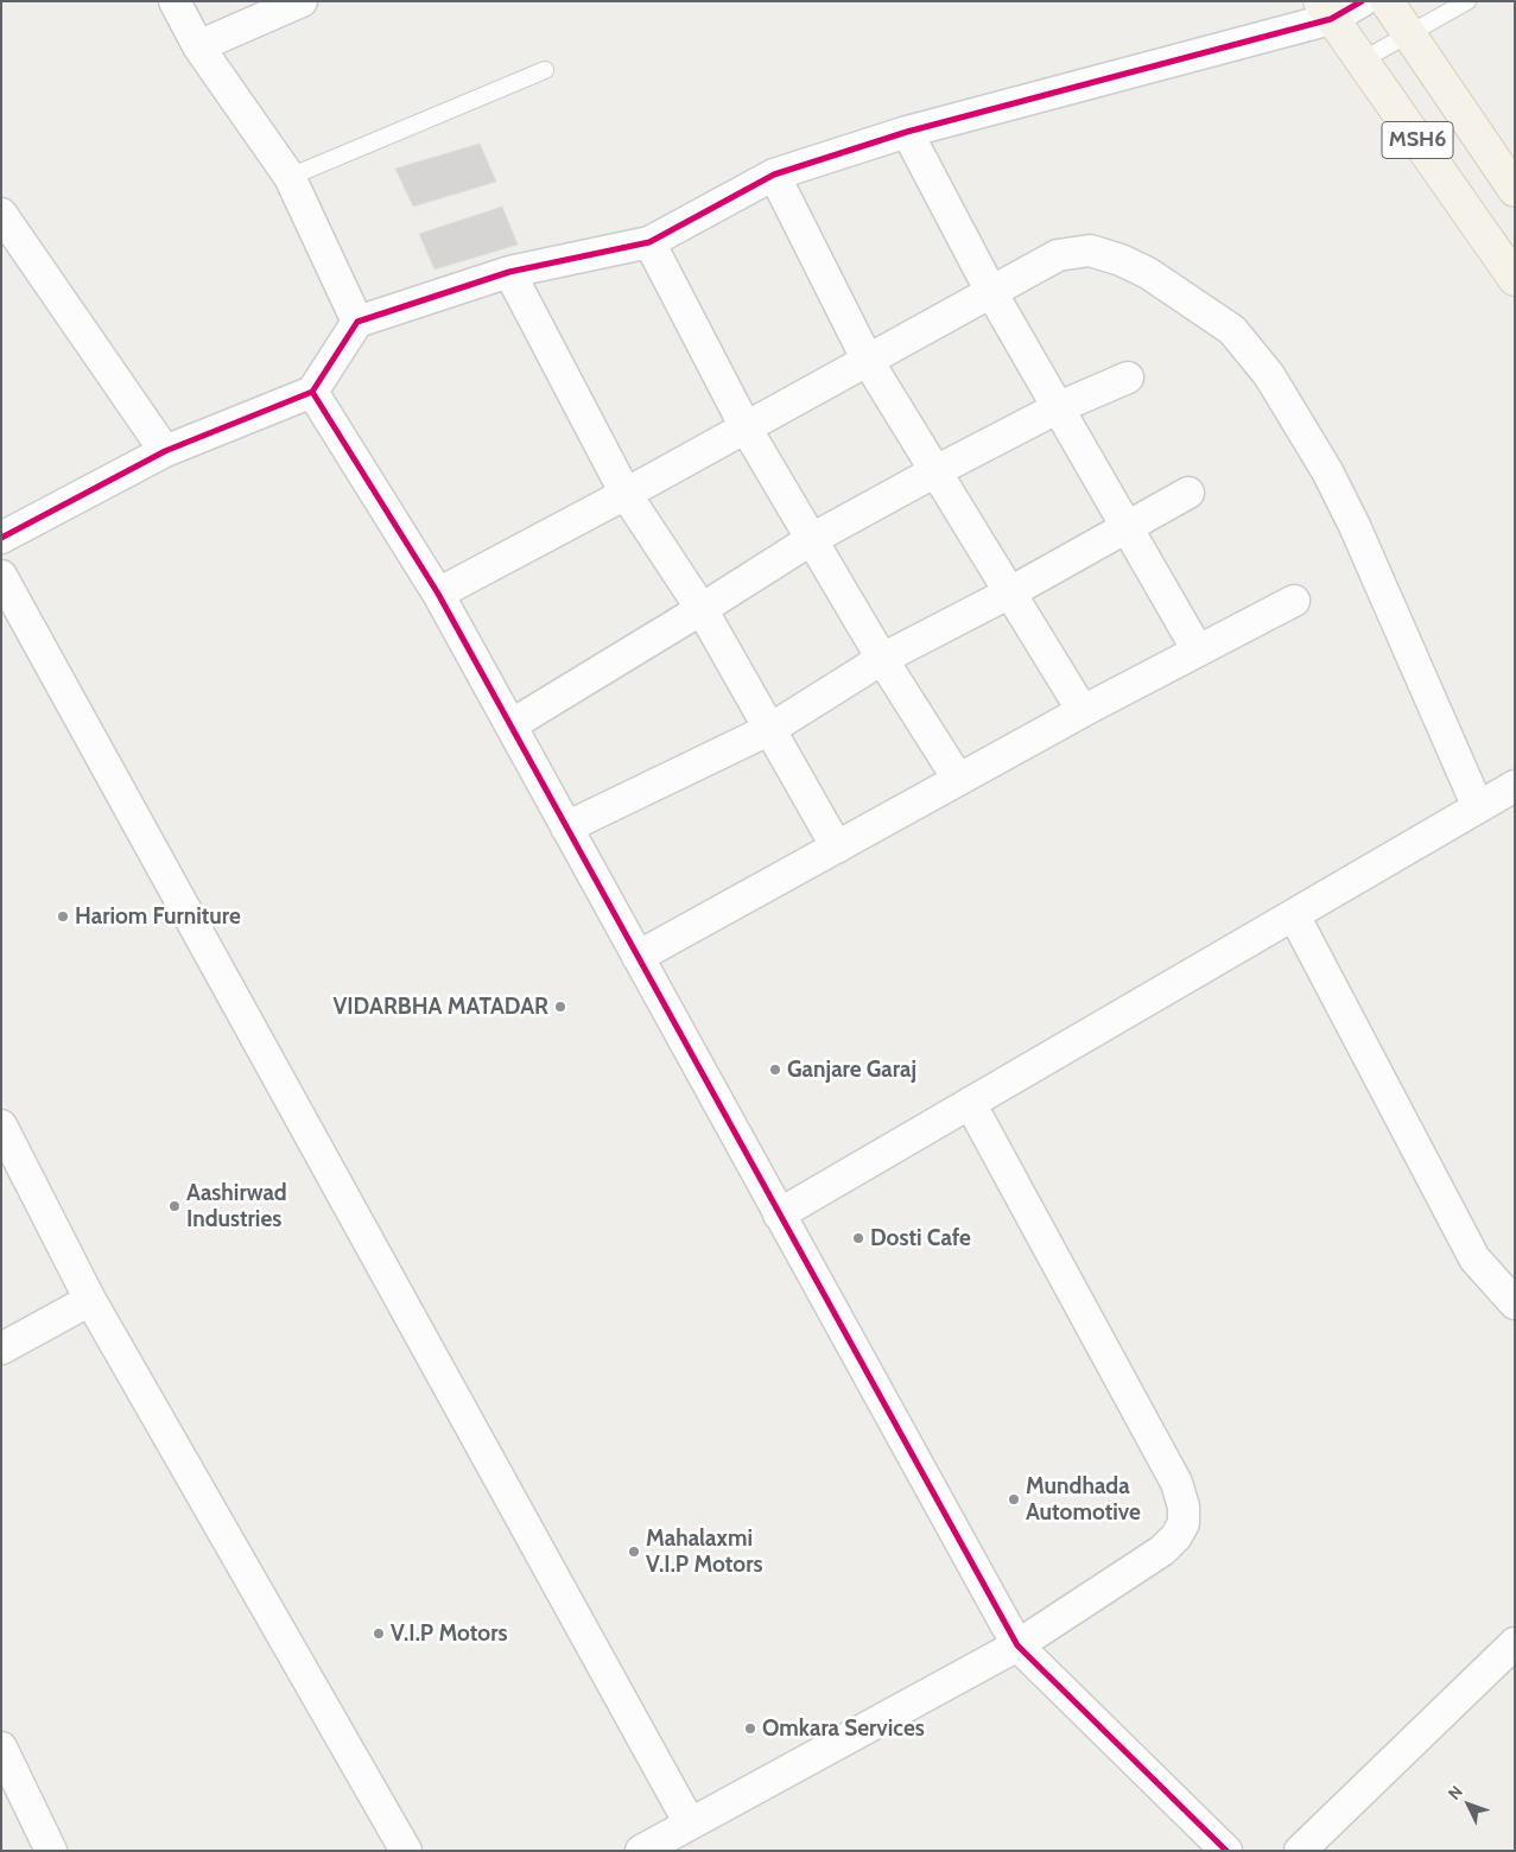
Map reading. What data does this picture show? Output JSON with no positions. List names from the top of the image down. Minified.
{"streets":{"main road":["MSH6"]},"places":["Hariom Furniture","VIDARBHA MATADAR","Ganjare Garaj","Aashirwad Industries","Dosti Cafe","Mundhada Automotive","Mahalaxmi V.I.P Motors","V.I.P Motors","Omkara Services"],"north":"top left"}
